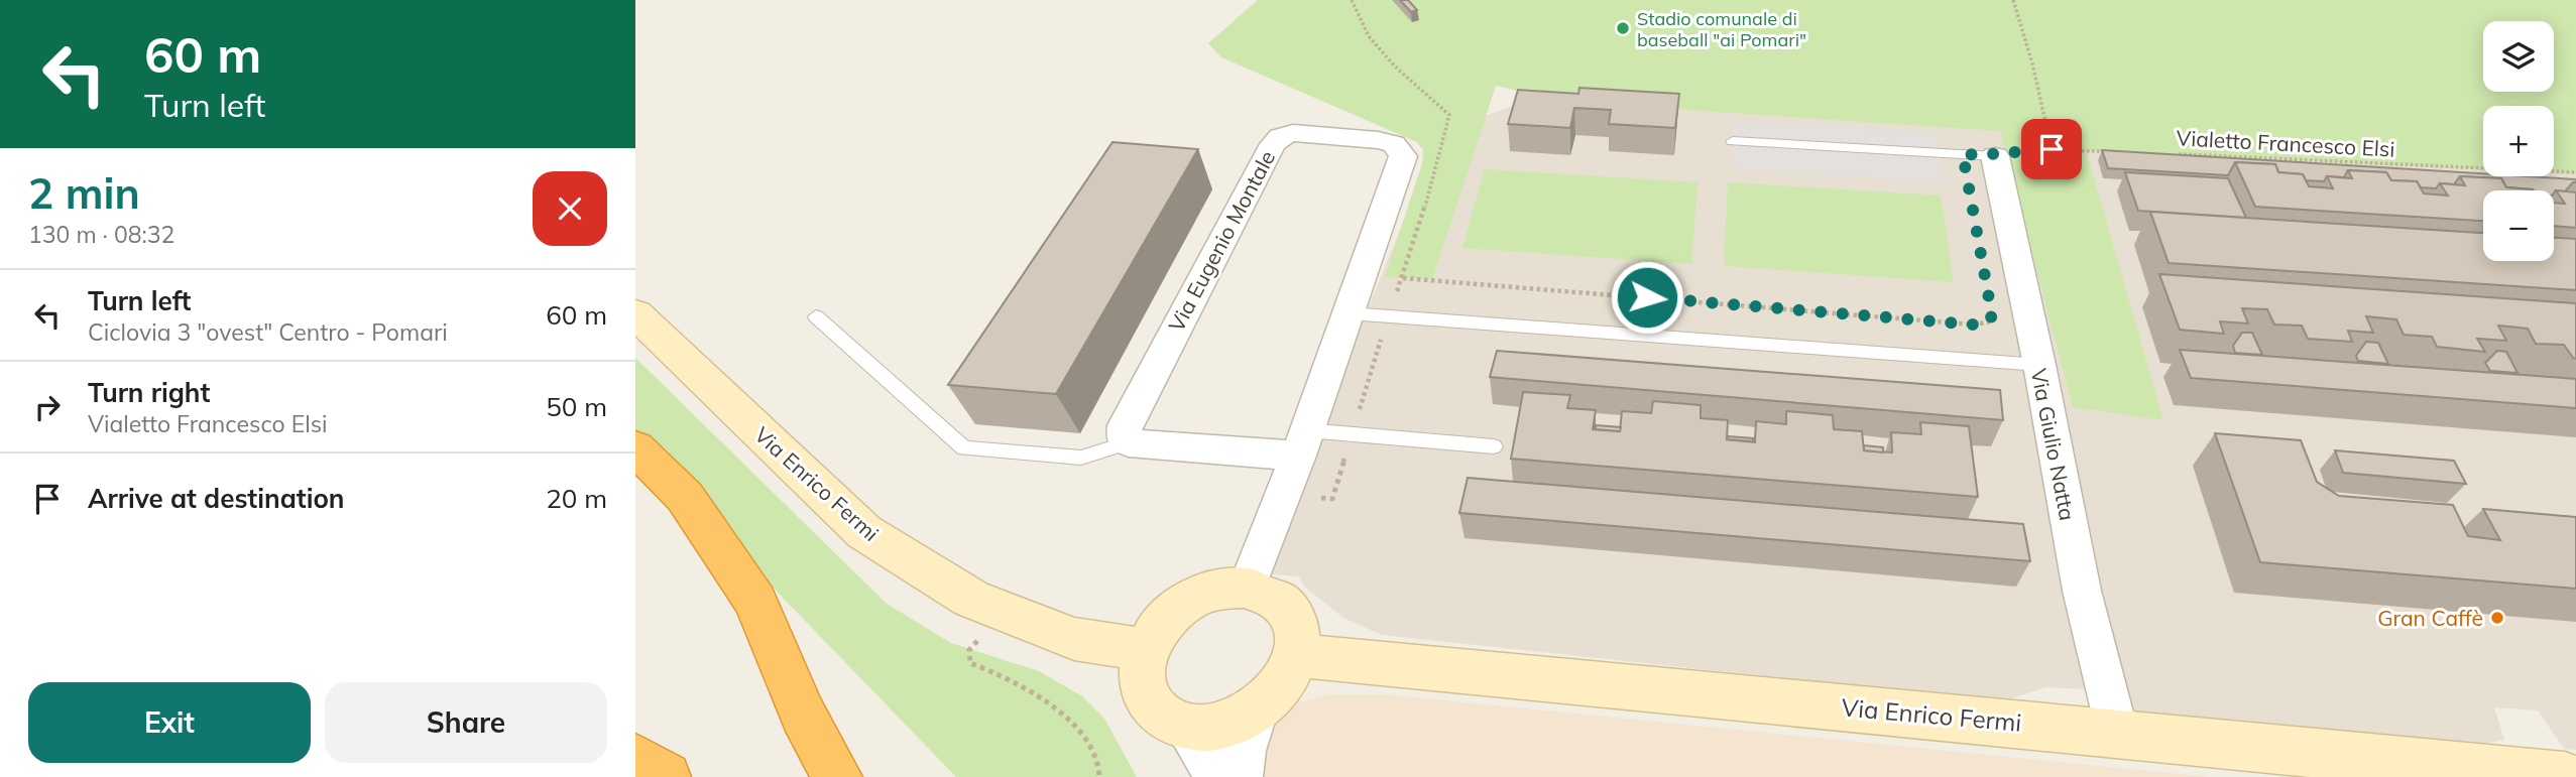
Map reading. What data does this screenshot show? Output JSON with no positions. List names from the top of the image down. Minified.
{"streets":{"street":["Via Eugenio Montale","Via Giulio Natta","Via Enrico Fermi"],"path":["Vialetto Francesco Elsi"]},"crossings":[["Via Eugenio Montale","Via Enrico Fermi"],["Via Giulio Natta","Via Enrico Fermi"]],"places":["Stadio comunale di baseball \"ai Pomari\"","Gran Caffè"],"page":{"turn":["60 m","Turn left"],"map_buttons":["+","−"],"heading":["2 min","130 m · 08:32"],"list":[{"name":"Turn left","note":"Ciclovia 3 \"ovest\" Centro - Pomari","value":"60 m"},{"name":"Turn right","note":"Vialetto Francesco Elsi","value":"50 m"},{"name":"Arrive at destination","value":"20 m"}],"buttons":["Exit","Share"]}}
